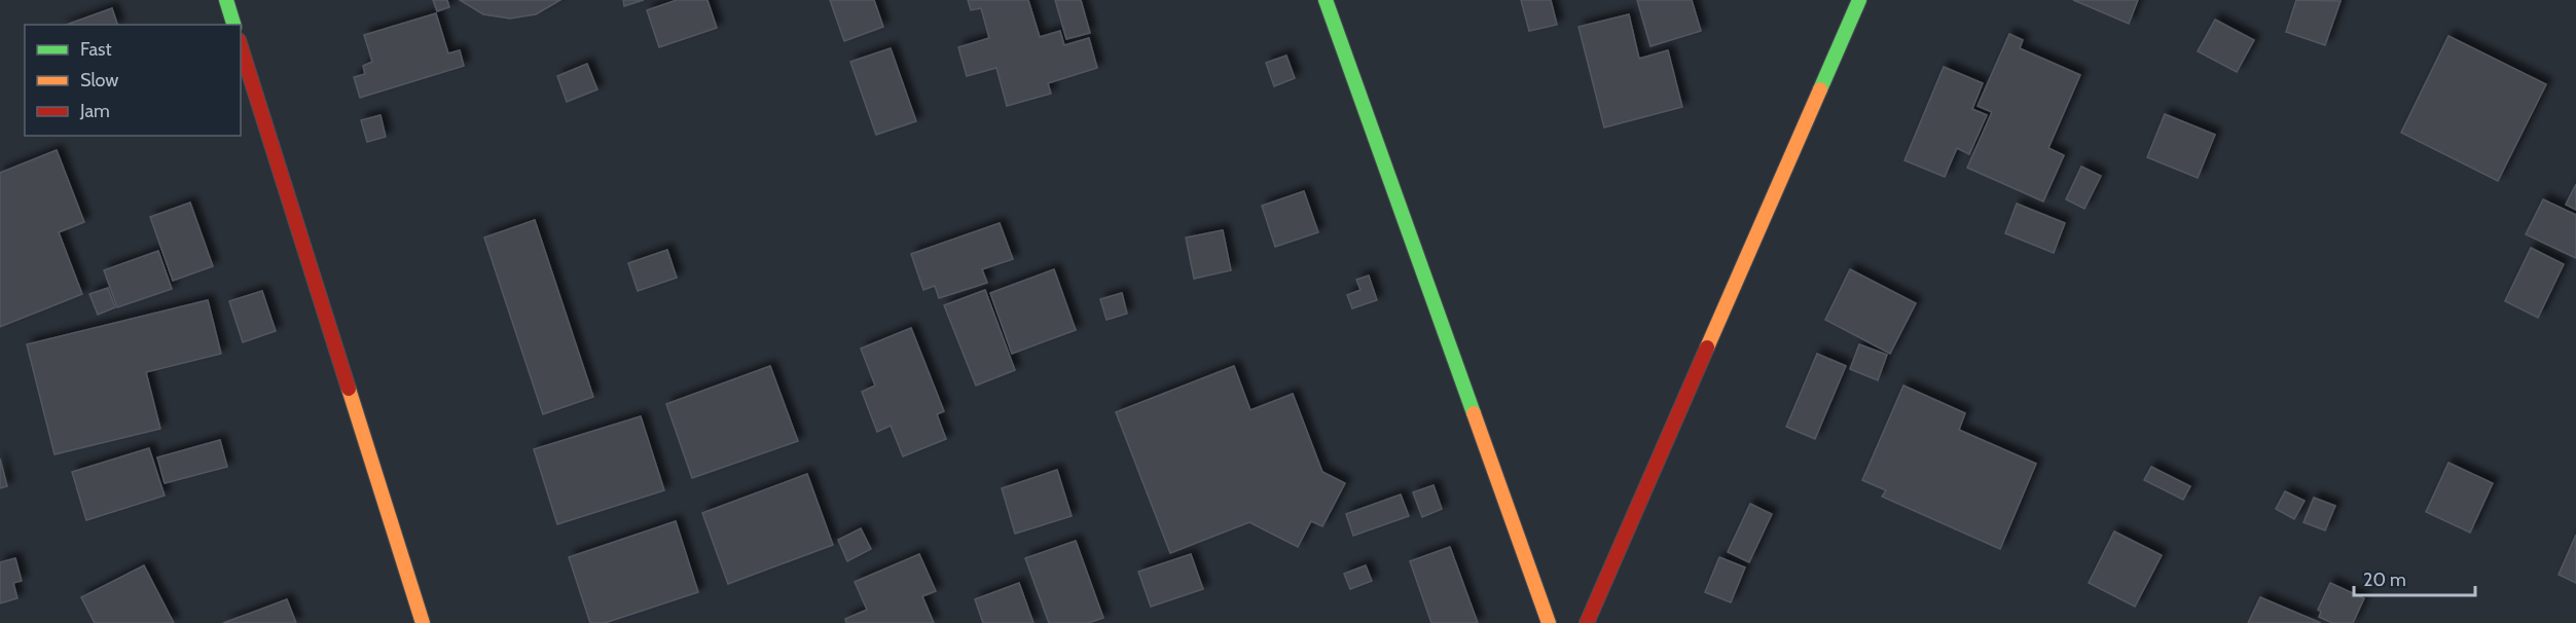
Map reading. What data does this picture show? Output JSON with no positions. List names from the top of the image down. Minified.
{"legend":["Fast","Slow","Jam"],"scale_bar":"20 m"}
